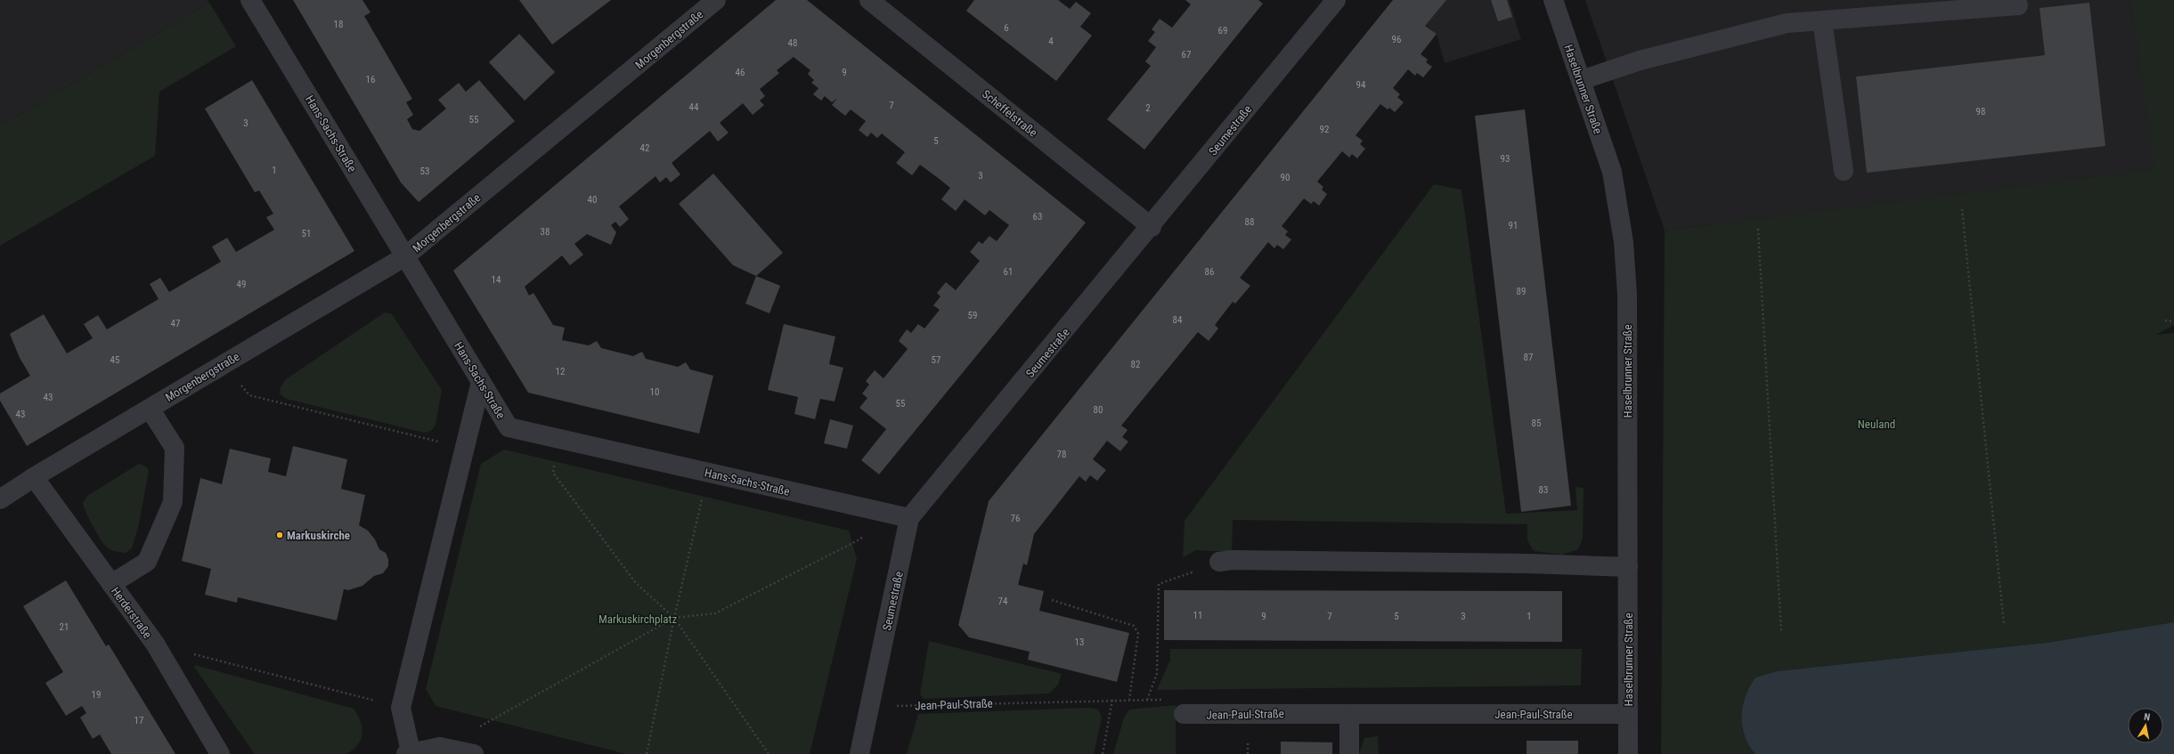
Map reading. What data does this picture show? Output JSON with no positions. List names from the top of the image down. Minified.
{"streets":{"street":["Morgenbergstraße","Haselbrunner Straße","Scheffelstraße","Seumestraße","Hans-Sachs-Straße","Herderstraße","Jean-Paul-Straße"]},"crossings":[["Morgenbergstraße","Hans-Sachs-Straße"],["Morgenbergstraße","Herderstraße"],["Haselbrunner Straße","Jean-Paul-Straße"],["Scheffelstraße","Seumestraße"],["Seumestraße","Hans-Sachs-Straße"],["Seumestraße","Jean-Paul-Straße"]],"parks":["Neuland","Markuskirchplatz"],"places":["Markuskirche"],"house_numbers":["18","6","69","96","4","48","67","46","9","16","94","7","44","2","98","55","3","92","5","42","93","1","53","3","90","40","63","88","91","38","51","61","86","14","49","89","59","84","47","87","45","57","82","12","10","43","55","80","43","85","78","83","76","74","11","9","7","5","3","1","21","13","19","17"],"north":"top"}
